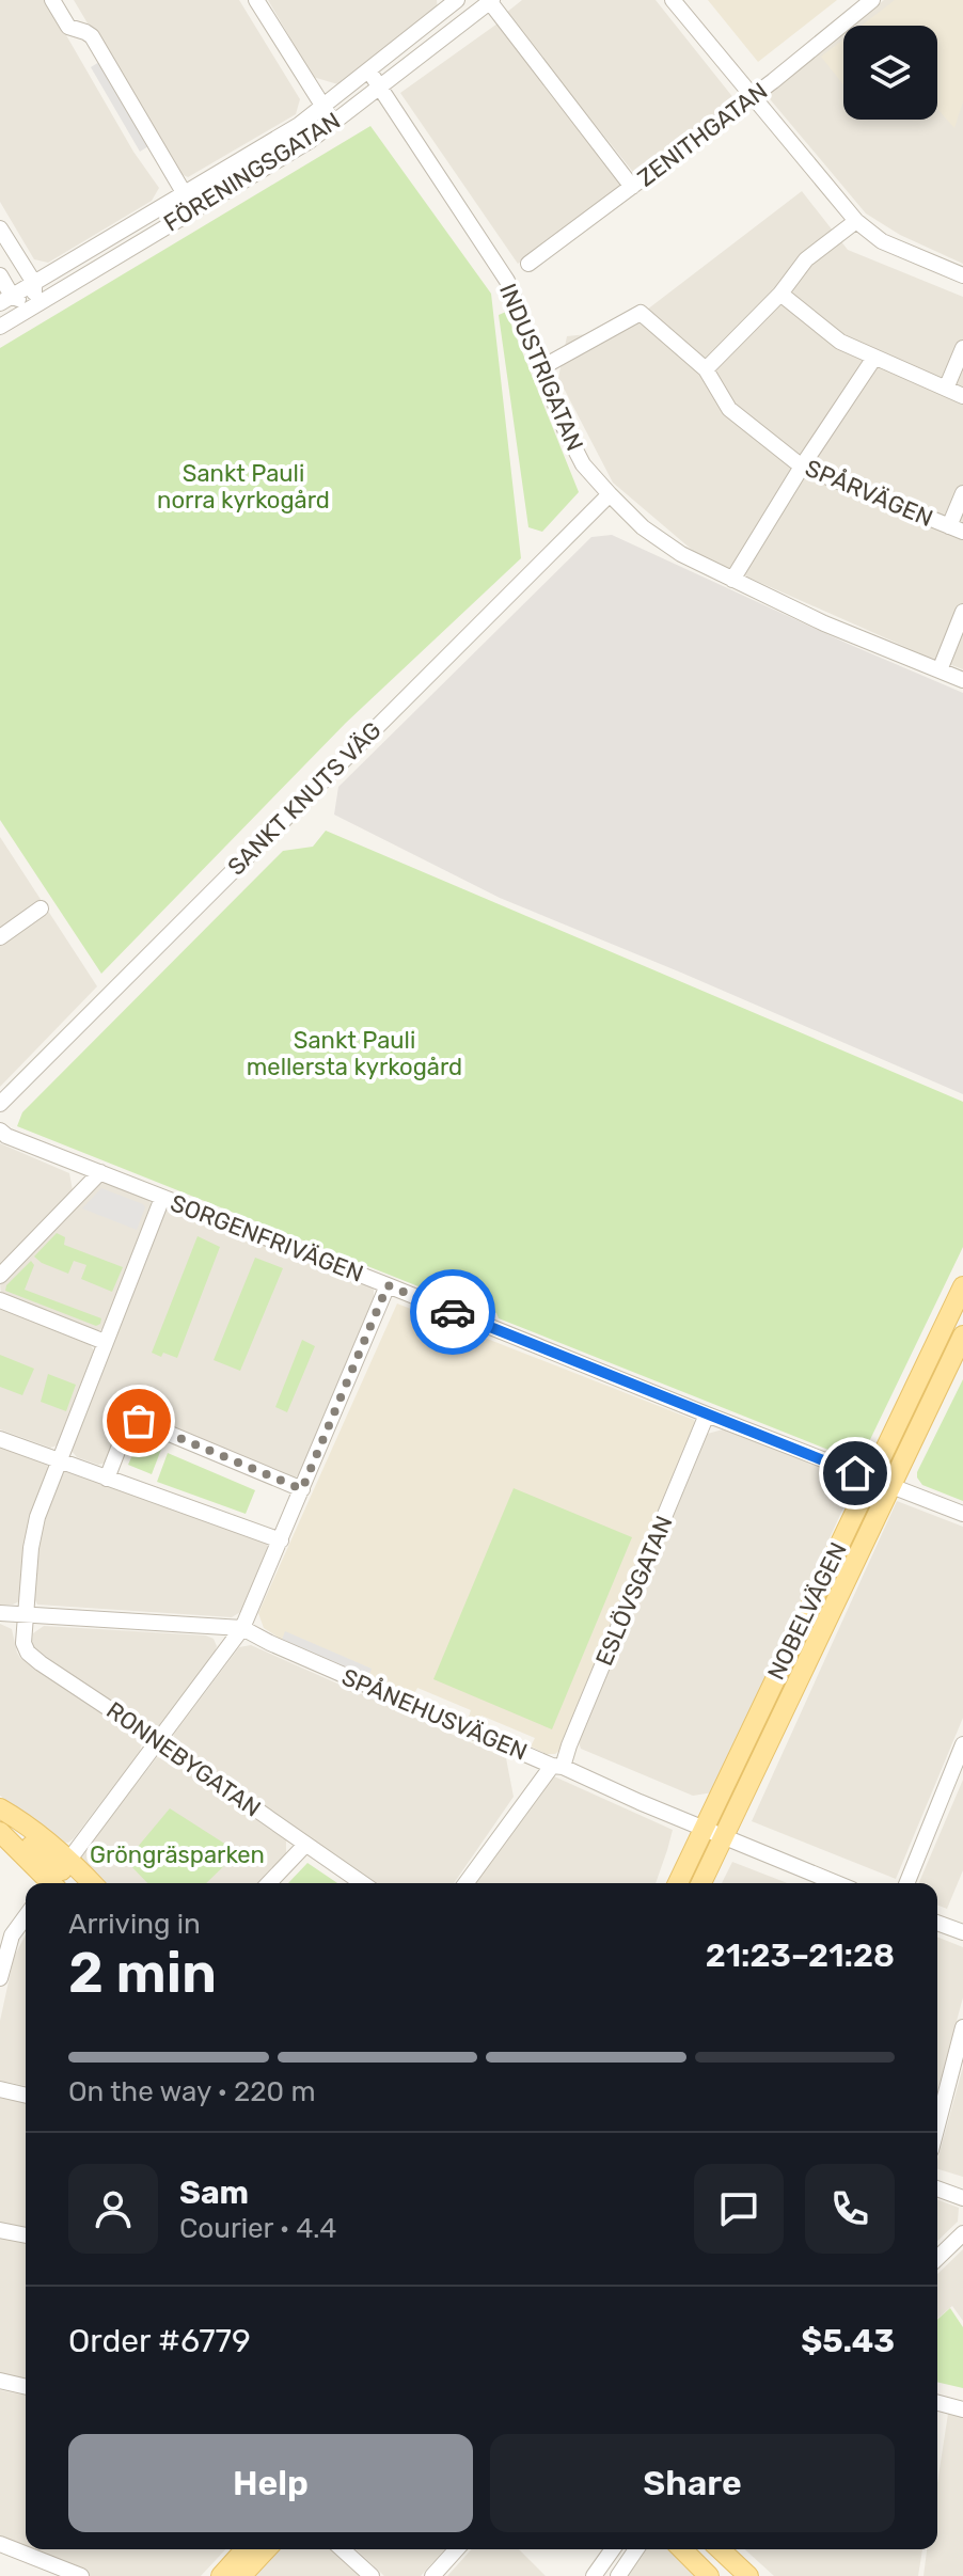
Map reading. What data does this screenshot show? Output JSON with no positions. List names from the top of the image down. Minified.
{"streets":{"main road":["NOBELVÄGEN"],"street":["ZENITHGATAN","FÖRENINGSGATAN","INDUSTRIGATAN","SPÅRVÄGEN","SANKT KNUTS VÄG","SORGENFRIVÄGEN","ESLÖVSGATAN","SPÅNEHUSVÄGEN","RONNEBYGATAN"]},"crossings":[["FÖRENINGSGATAN","INDUSTRIGATAN"],["INDUSTRIGATAN","SPÅRVÄGEN"],["INDUSTRIGATAN","SANKT KNUTS VÄG"],["SORGENFRIVÄGEN","ESLÖVSGATAN"],["SORGENFRIVÄGEN","NOBELVÄGEN"],["ESLÖVSGATAN","SPÅNEHUSVÄGEN"],["NOBELVÄGEN","SPÅNEHUSVÄGEN"],["SPÅNEHUSVÄGEN","RONNEBYGATAN"]],"parks":["Sankt Pauli norra kyrkogård","Sankt Pauli mellersta kyrkogård","Gröngräsparken"],"page":{"heading":["2 min","Arriving in","21:23–21:28"],"panel":["Sam","Courier · 4.4","Order #6779","$5.43"],"bar":"On the way · 220 m","buttons":["Help","Share"]}}
